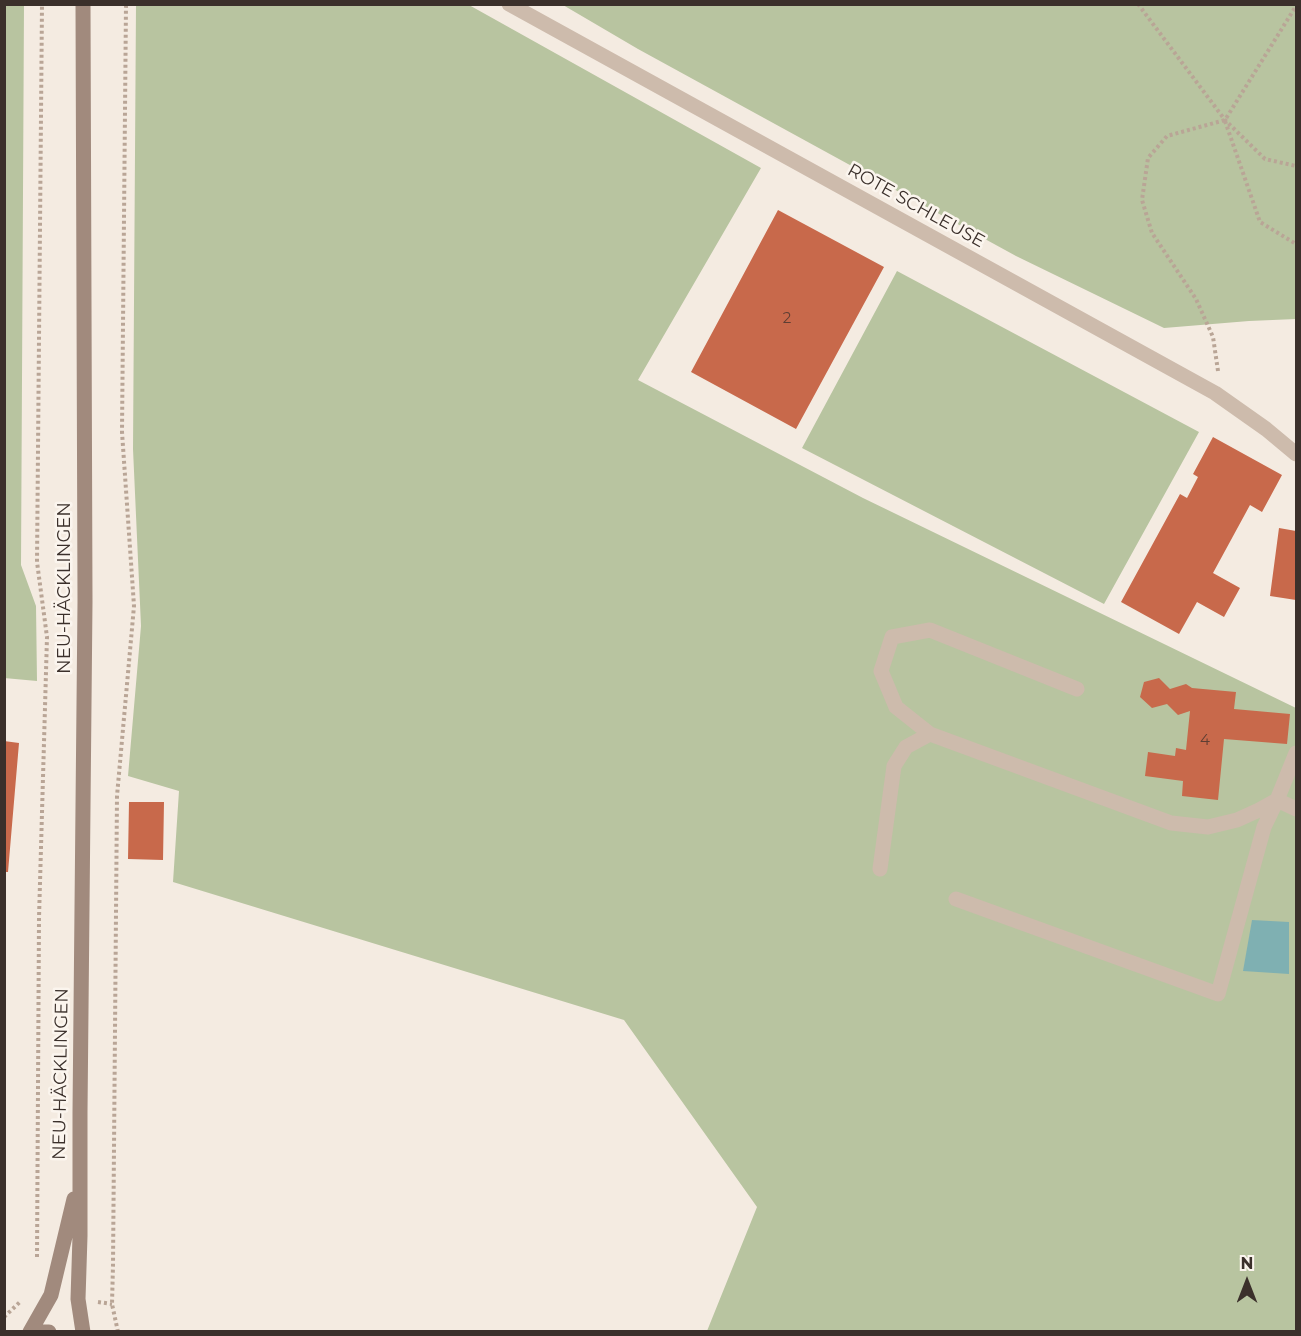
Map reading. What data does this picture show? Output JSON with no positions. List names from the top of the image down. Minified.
{"streets":{"main road":["NEU-HÄCKLINGEN"],"street":["ROTE SCHLEUSE"]},"house_numbers":["2","4"],"north":"top"}
